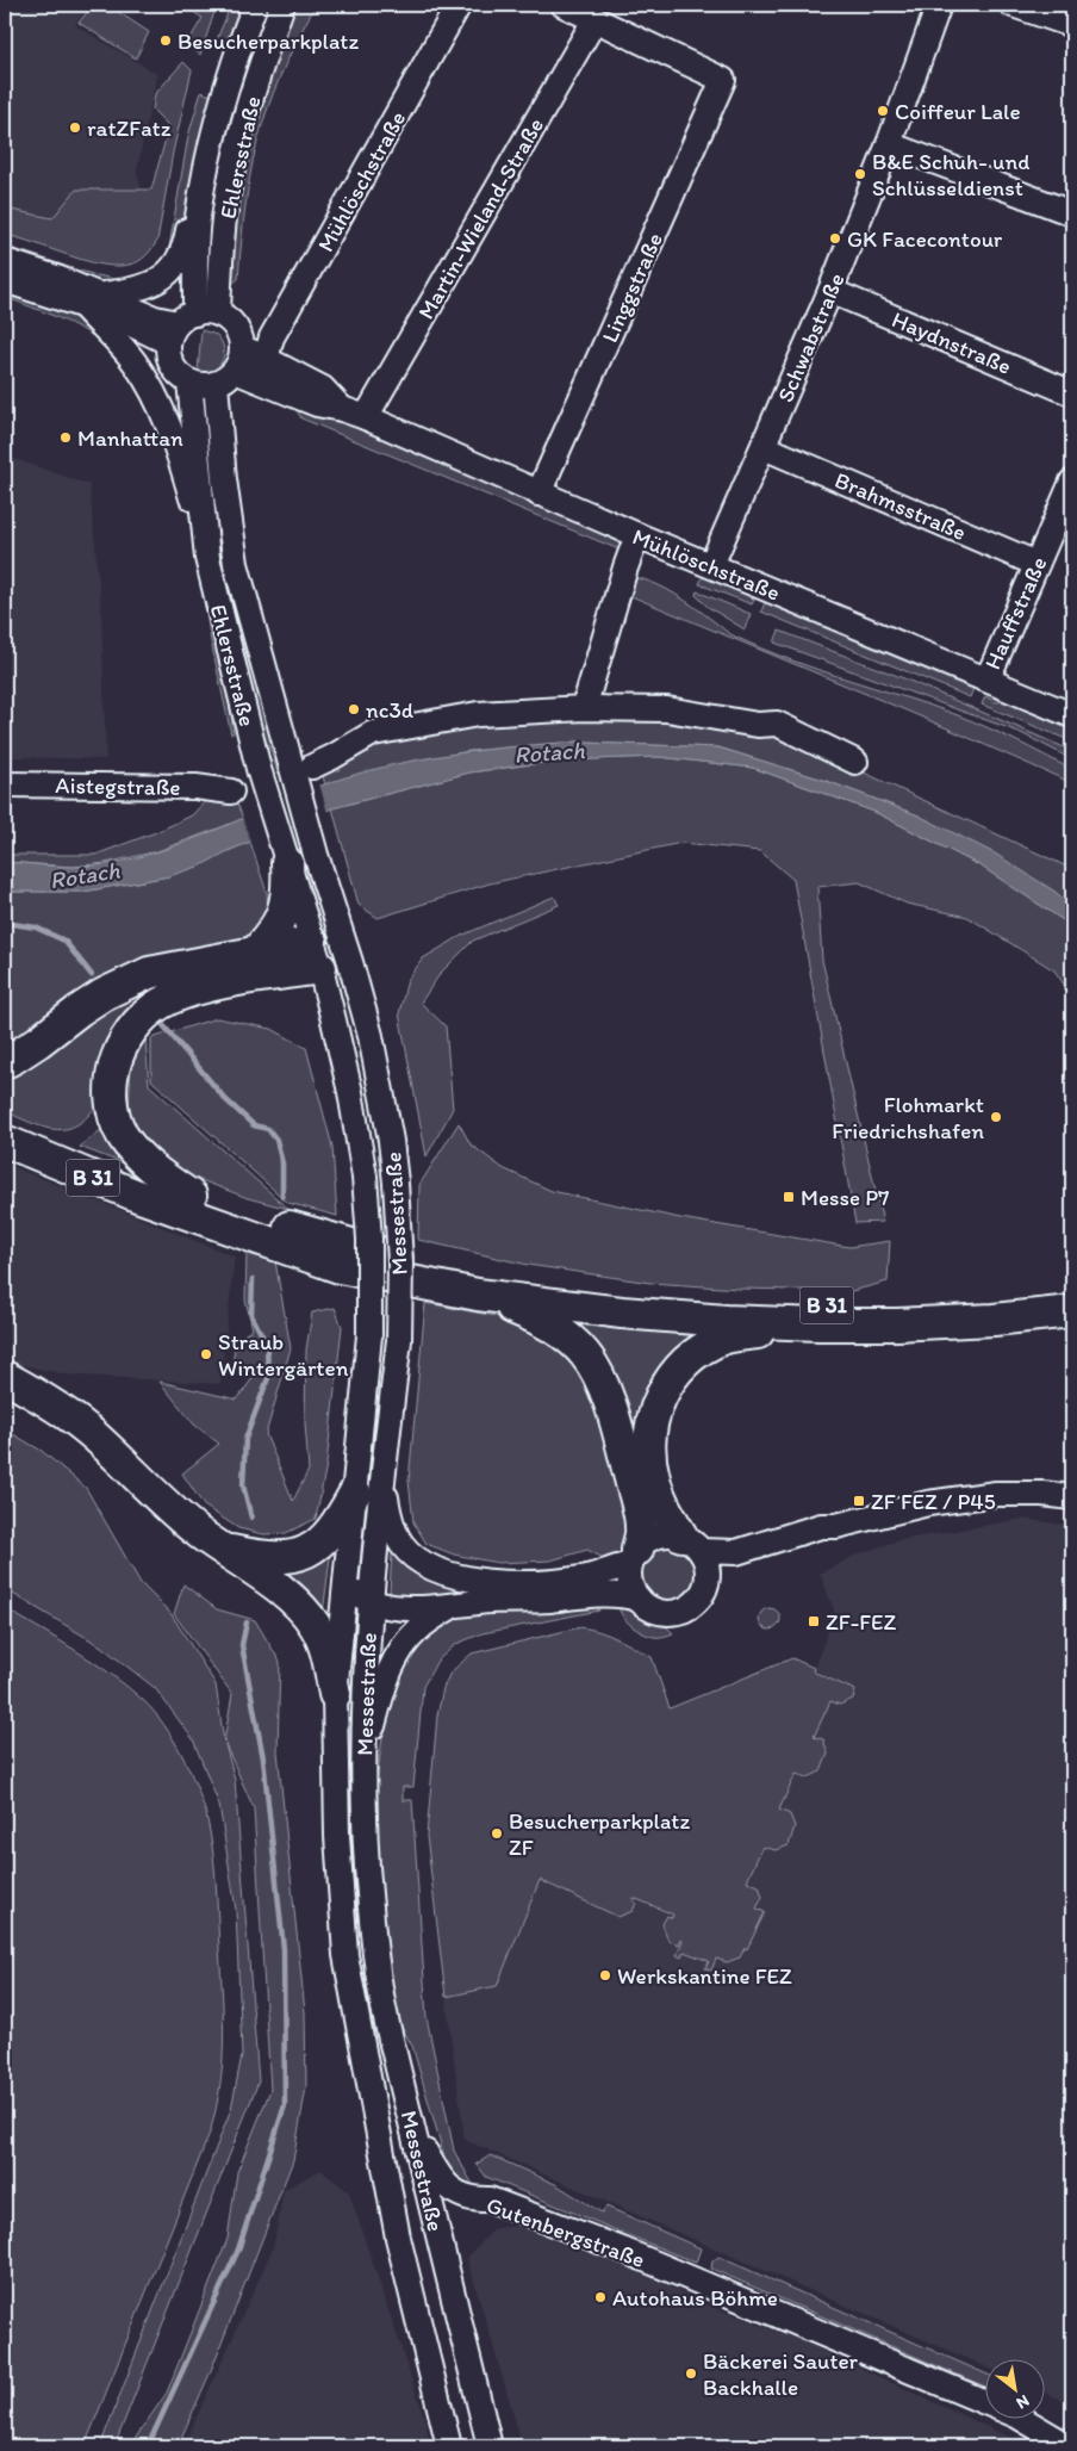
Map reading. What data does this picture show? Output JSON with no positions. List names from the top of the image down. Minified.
{"streets":{"main road":["B 31"],"street":["Ehlersstraße","Mühlöschstraße","Martin-Wieland-Straße","Linggstraße","Schwabstraße","Haydnstraße","Brahmsstraße","Hauffstraße","Aistegstraße","Messestraße","Gutenbergstraße"]},"crossings":[["Ehlersstraße","Mühlöschstraße"],["Ehlersstraße","Messestraße"],["Mühlöschstraße","Martin-Wieland-Straße"],["Mühlöschstraße","Linggstraße"],["Mühlöschstraße","Schwabstraße"],["Mühlöschstraße","Hauffstraße"],["Martin-Wieland-Straße","Linggstraße"],["Schwabstraße","Haydnstraße"],["Schwabstraße","Brahmsstraße"],["Brahmsstraße","Hauffstraße"],["Messestraße","Gutenbergstraße"]],"water":["Rotach"],"places":{"other":["Besucherparkplatz","Coiffeur Lale","ratZFatz","B&E Schuh- und Schlüsseldienst","GK Facecontour","Manhattan","nc3d","Flohmarkt Friedrichshafen","Straub Wintergärten","Besucherparkplatz ZF","Werkskantine FEZ","Autohaus Böhme","Bäckerei Sauter Backhalle"],"transit":["Messe P7","ZF FEZ / P45","ZF-FEZ"]},"north":"bottom right"}
